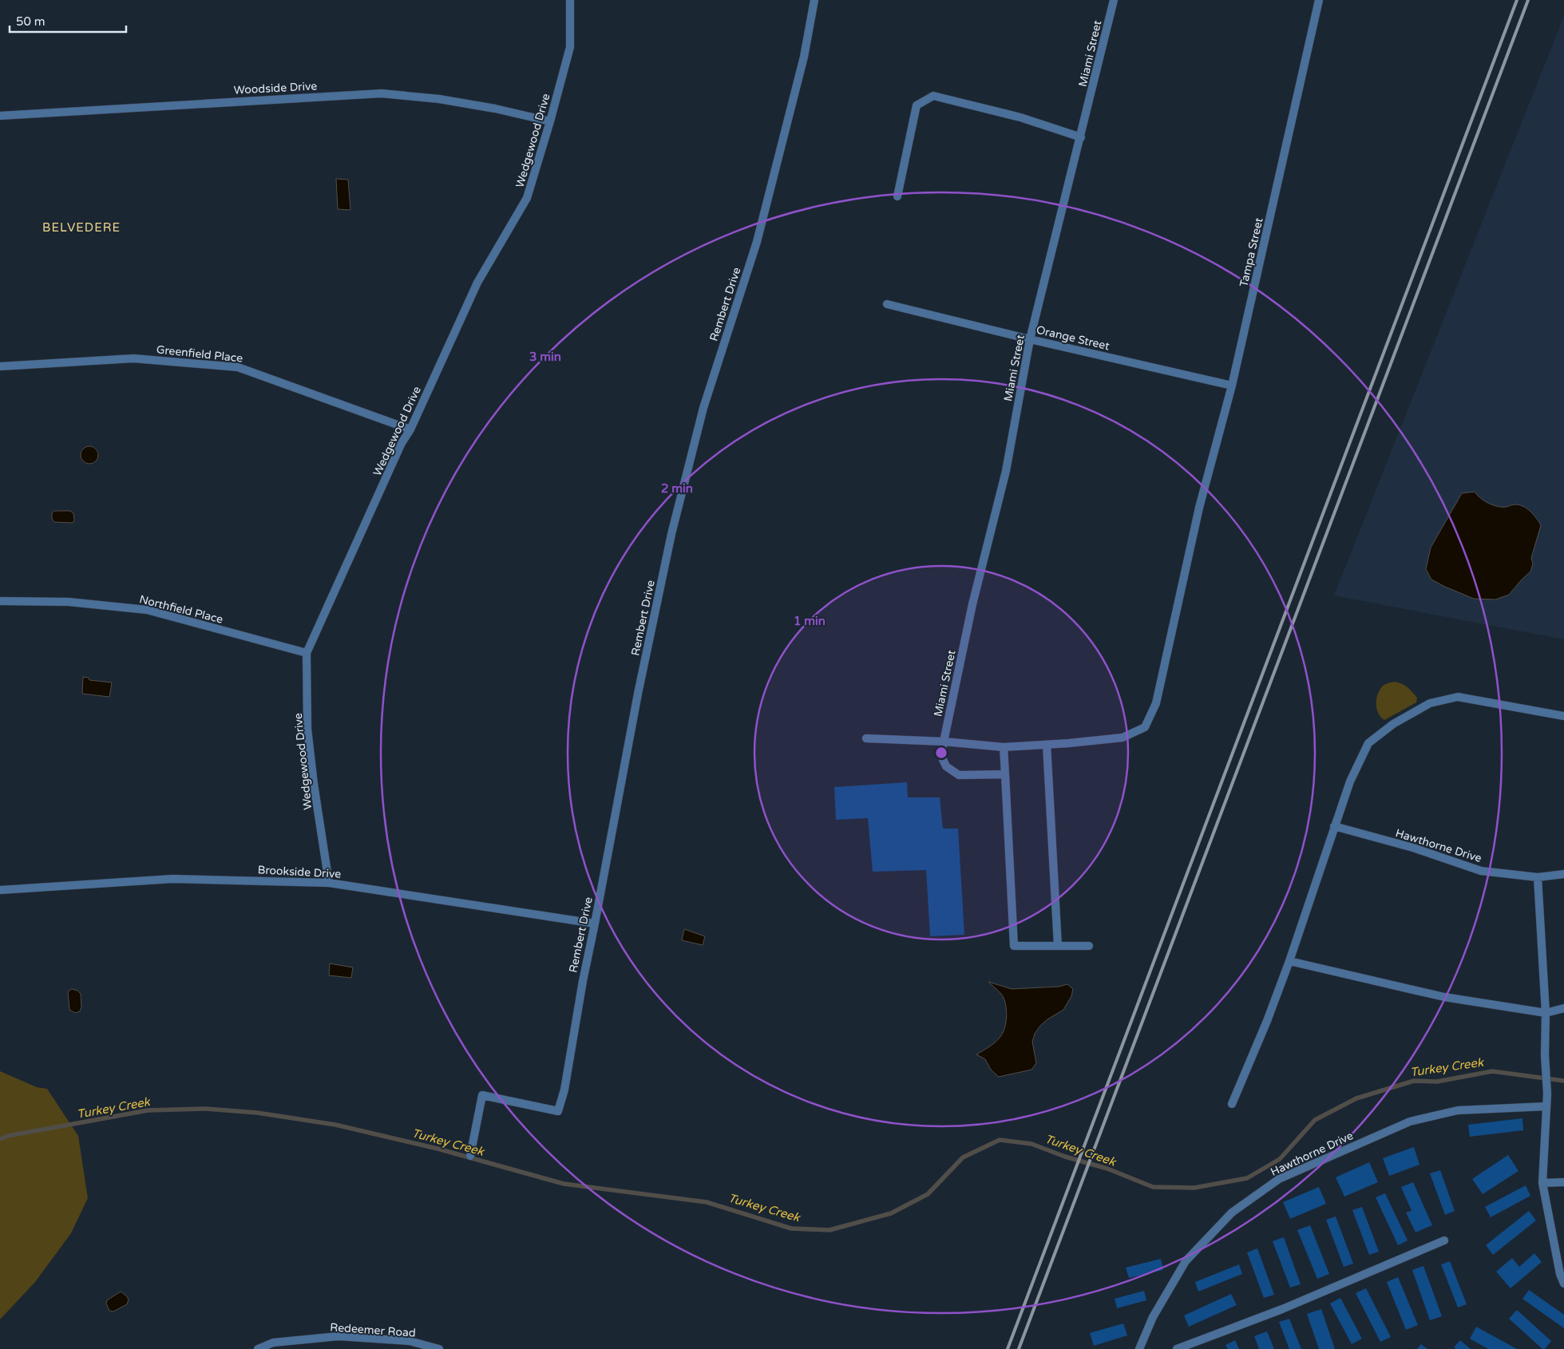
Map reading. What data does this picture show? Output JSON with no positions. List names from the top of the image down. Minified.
{"streets":{"street":["Miami Street","Woodside Drive","Wedgewood Drive","Tampa Street","Rembert Drive","Orange Street","Greenfield Place","Northfield Place","Hawthorne Drive","Brookside Drive","Redeemer Road"]},"crossings":[["Miami Street","Tampa Street"],["Miami Street","Orange Street"],["Woodside Drive","Wedgewood Drive"],["Wedgewood Drive","Greenfield Place"],["Wedgewood Drive","Northfield Place"],["Wedgewood Drive","Brookside Drive"],["Tampa Street","Orange Street"],["Rembert Drive","Brookside Drive"]],"districts":["BELVEDERE"],"water":["Turkey Creek"],"scale_bar":"50 m","rings":["3 min","2 min","1 min"]}
